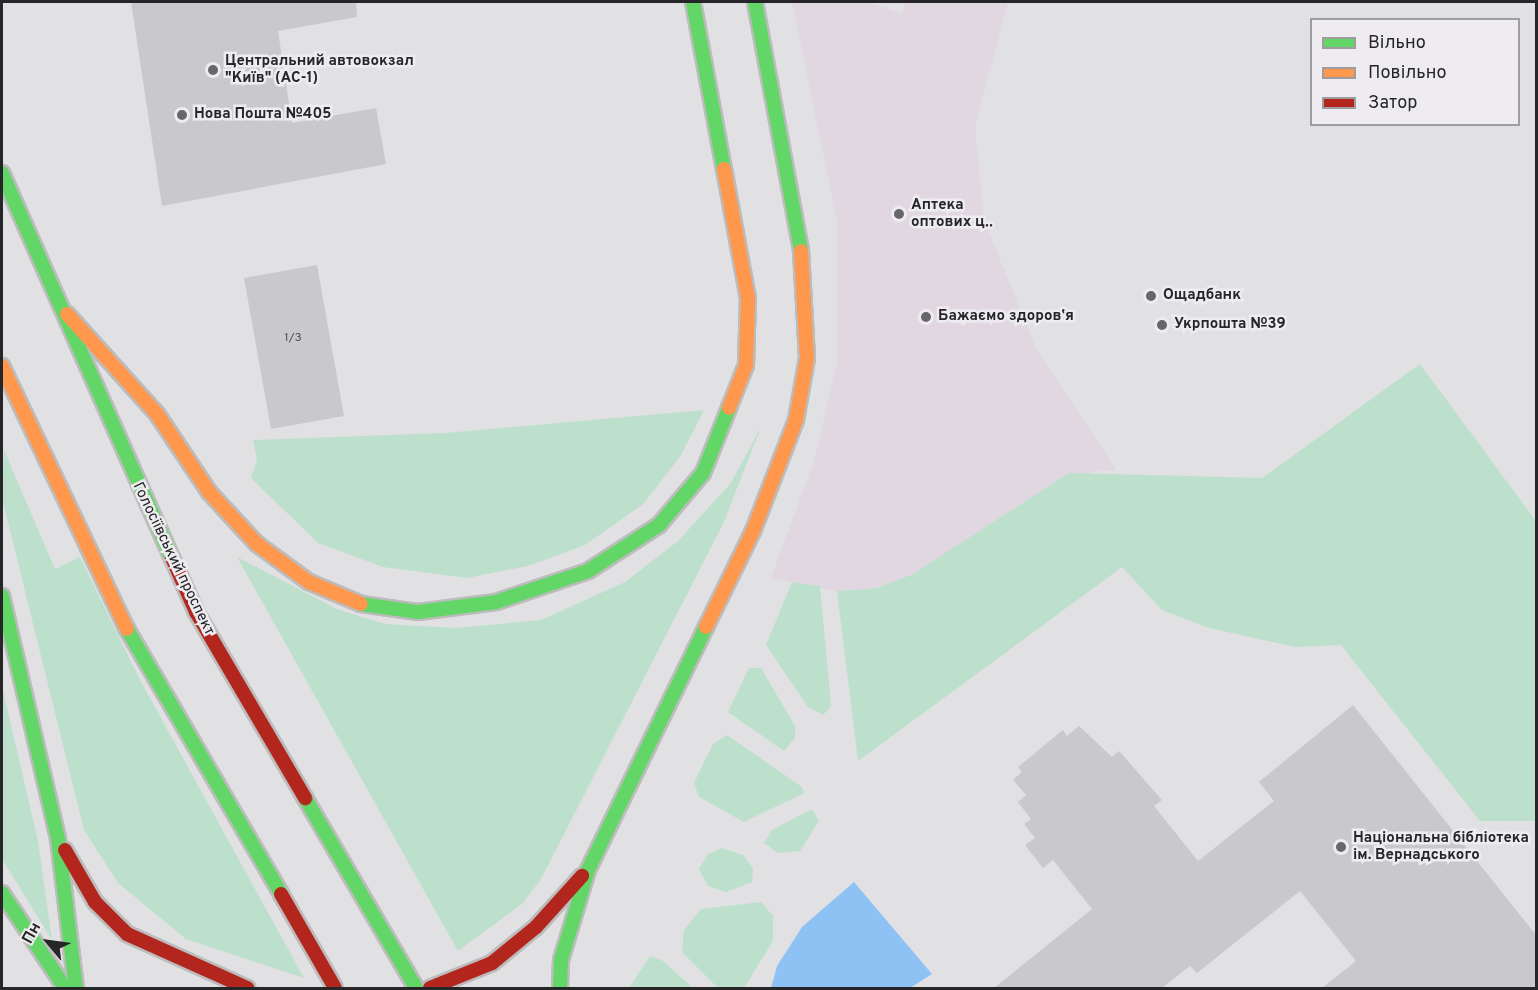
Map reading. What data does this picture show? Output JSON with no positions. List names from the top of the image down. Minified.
{"streets":{"main road":["Голосіївський проспект"]},"places":["Центральний автовокзал \"Київ\" (АС-1)","Нова Пошта №405","Аптека оптових ц‥","Ощадбанк","Бажаємо здоровʼя","Укрпошта №39","Національна бібліотека ім. Вернадського"],"house_numbers":["1/3"],"legend":["Вільно","Повільно","Затор"],"north":"top left"}
